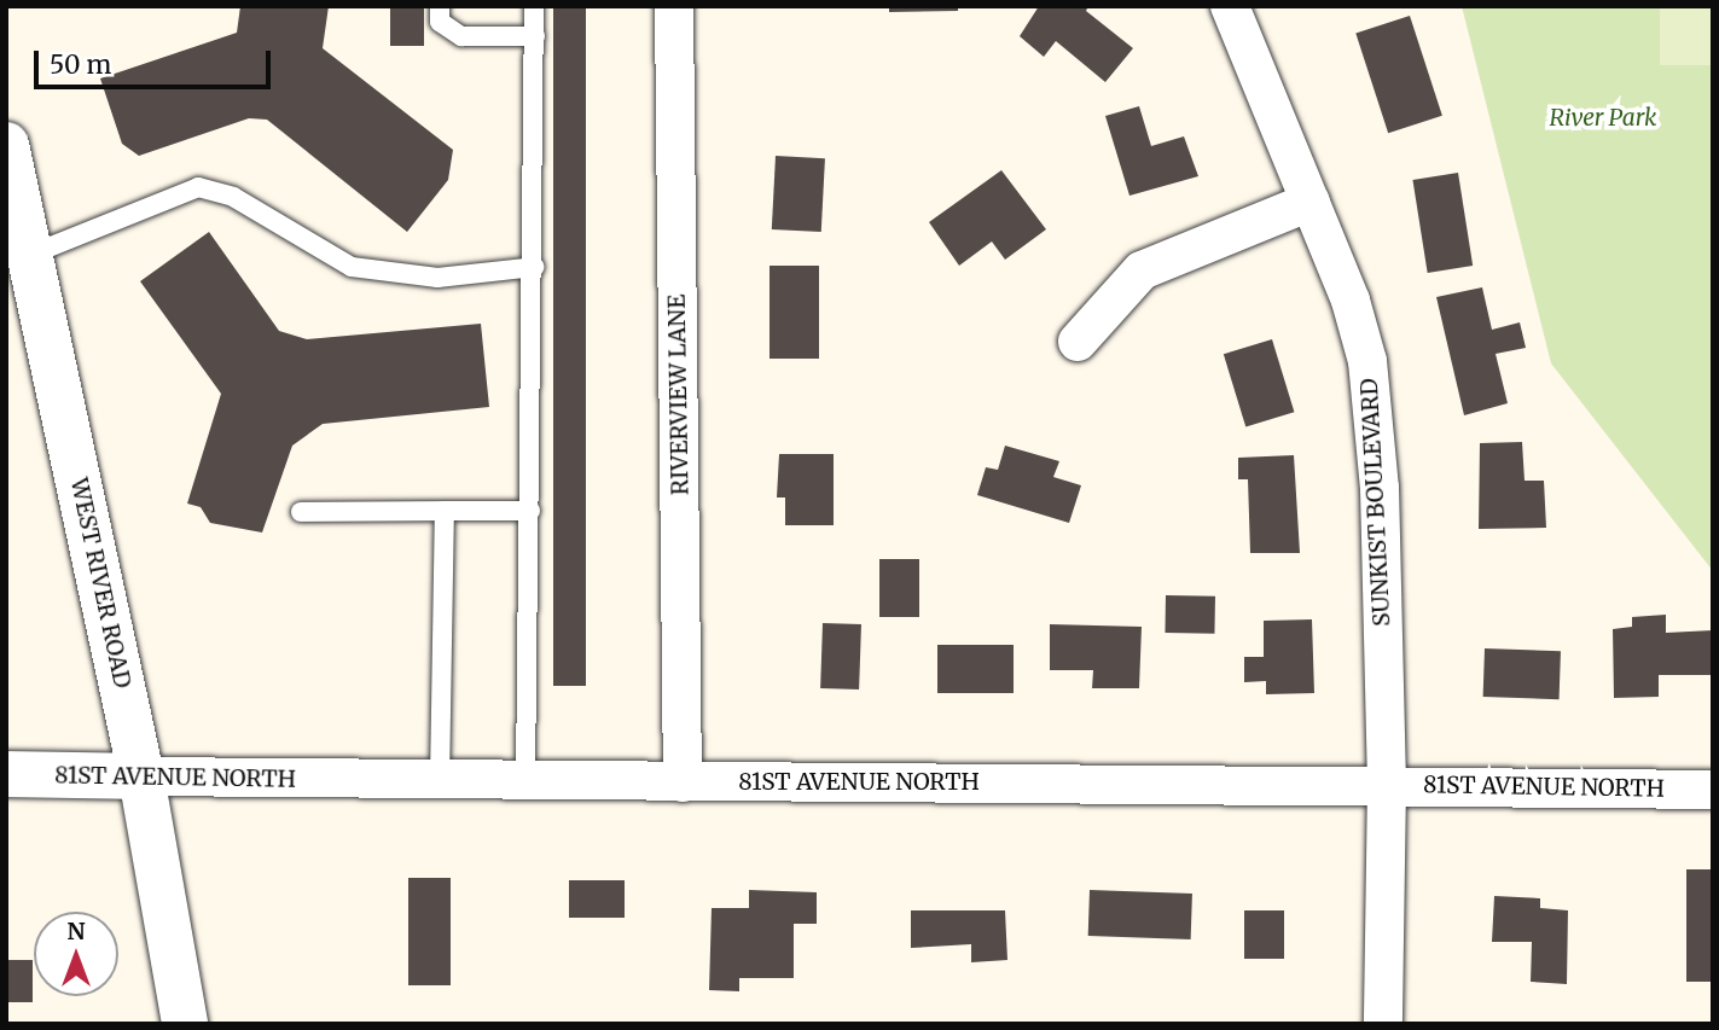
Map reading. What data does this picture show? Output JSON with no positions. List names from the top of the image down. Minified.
{"streets":{"street":["RIVERVIEW LANE","SUNKIST BOULEVARD","WEST RIVER ROAD","81ST AVENUE NORTH"]},"crossings":[["RIVERVIEW LANE","81ST AVENUE NORTH"],["SUNKIST BOULEVARD","81ST AVENUE NORTH"],["WEST RIVER ROAD","81ST AVENUE NORTH"]],"parks":["River Park"],"scale_bar":"50 m","north":"top"}
